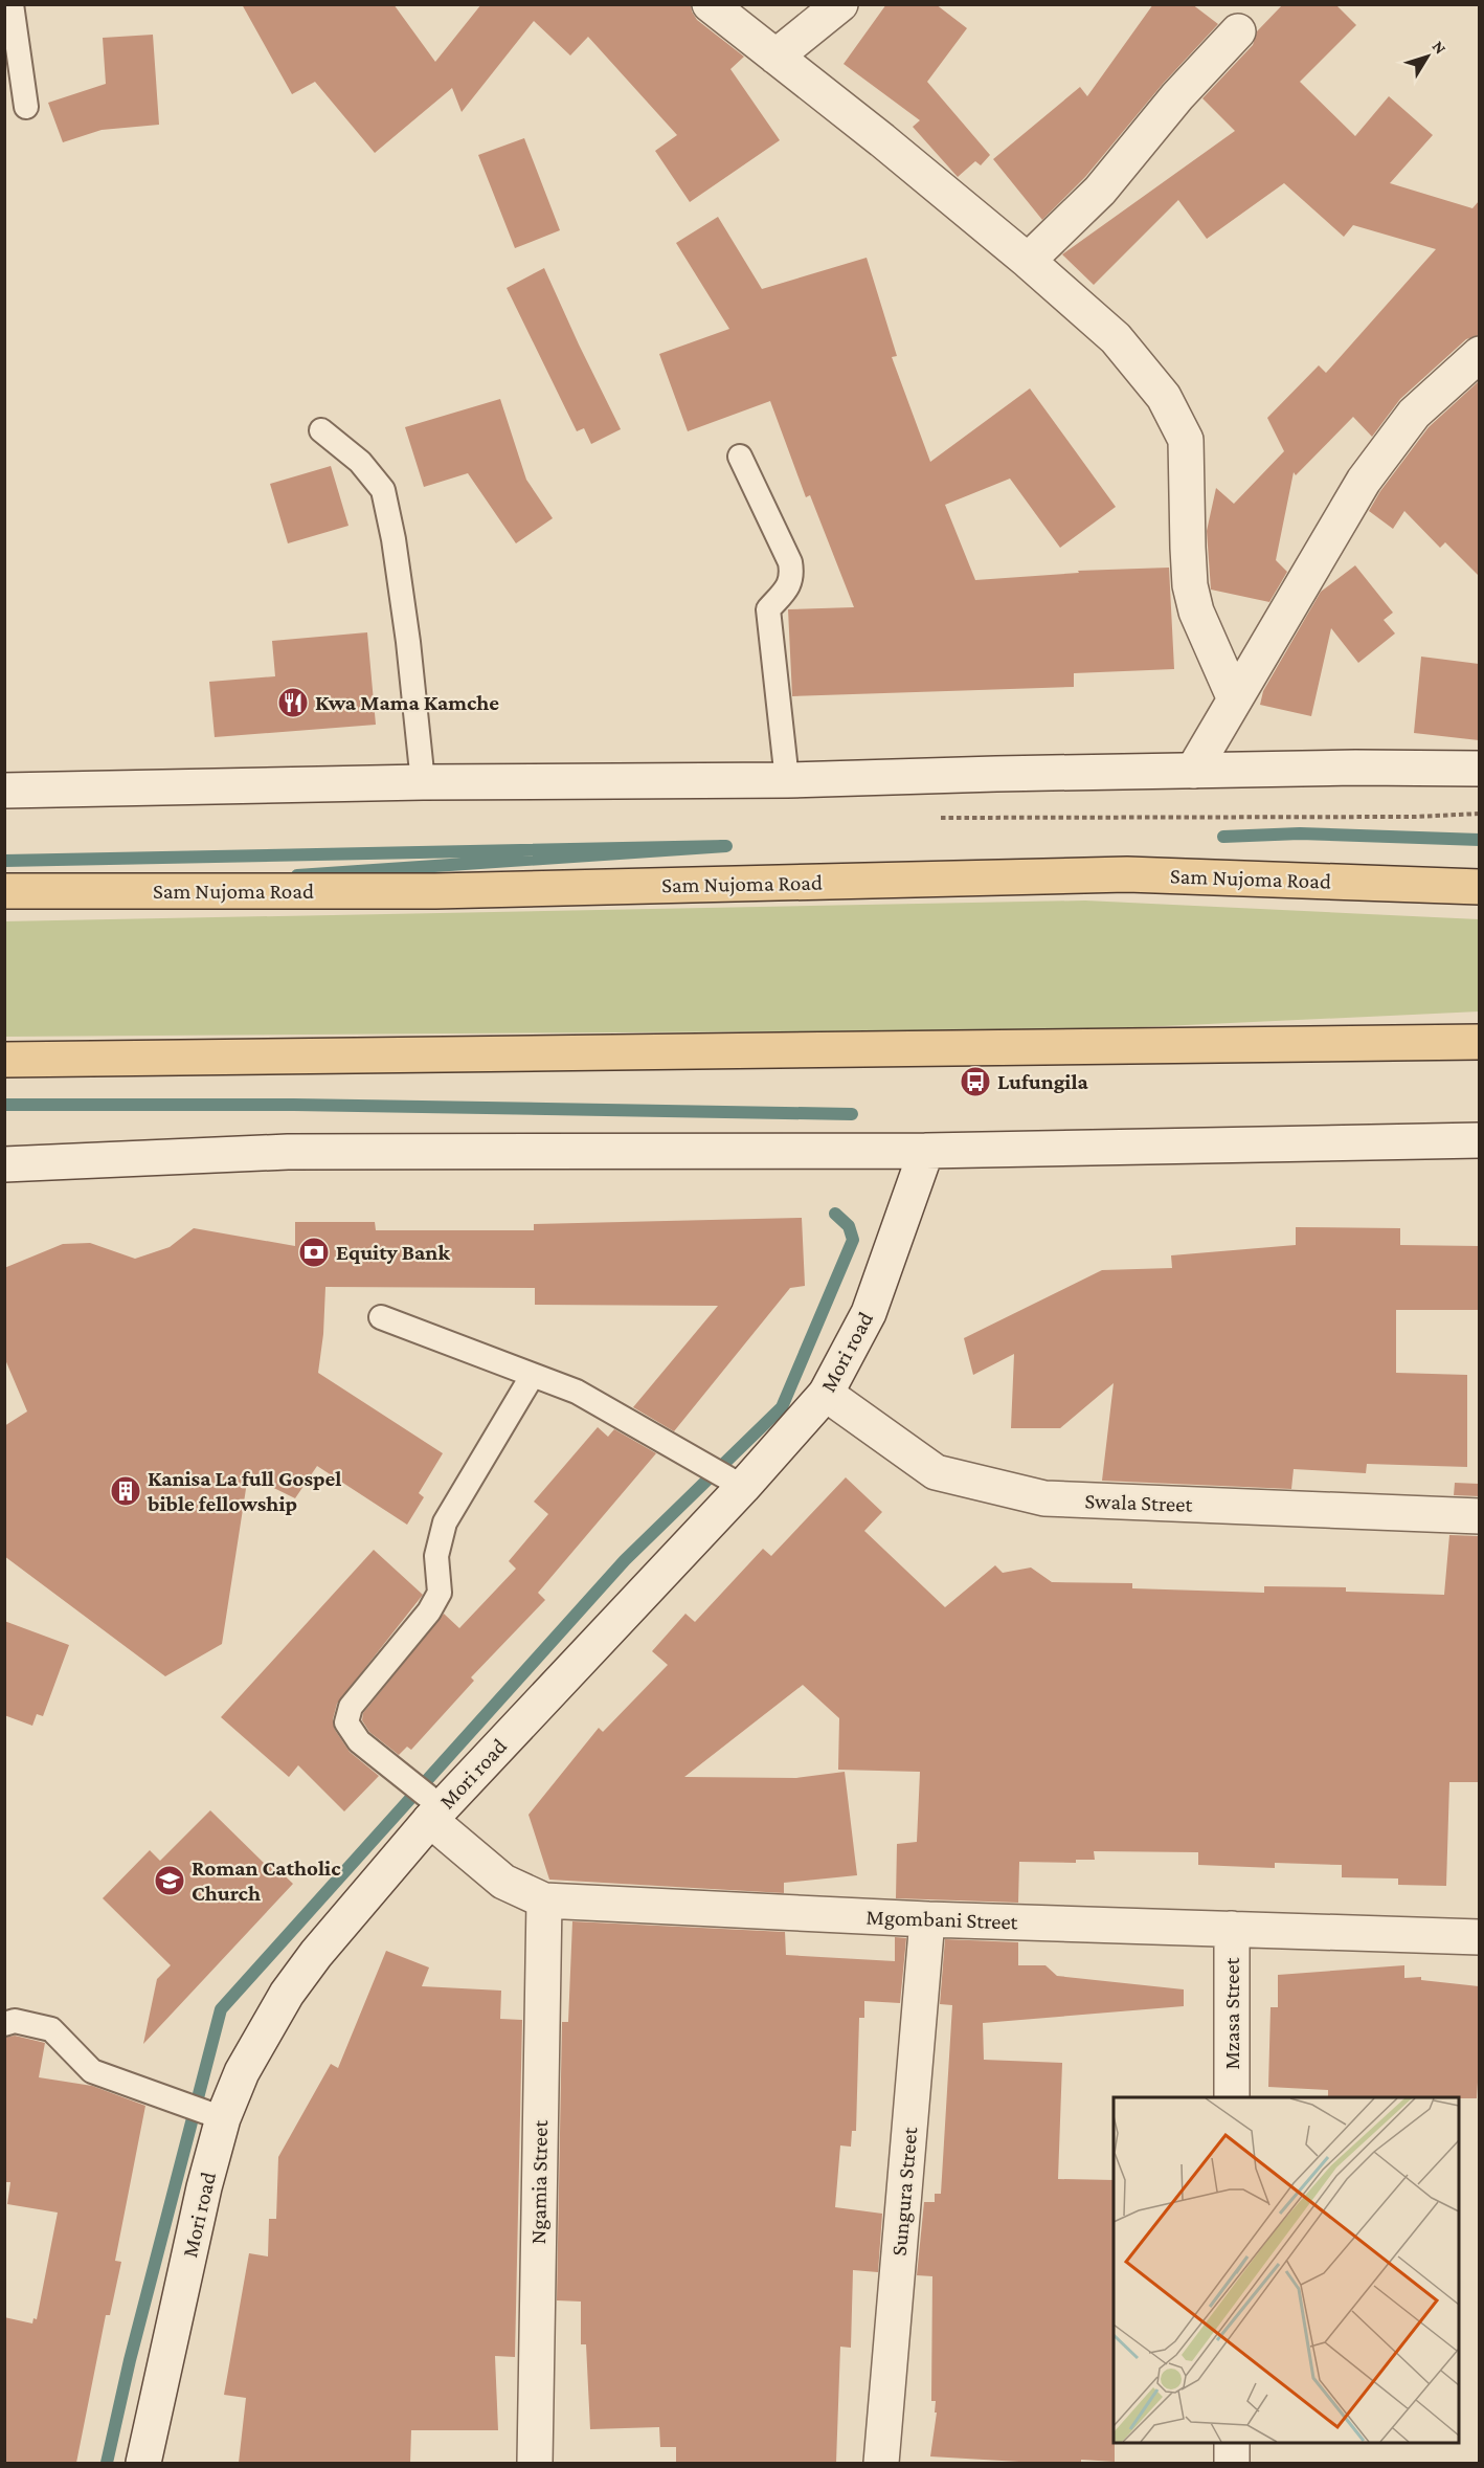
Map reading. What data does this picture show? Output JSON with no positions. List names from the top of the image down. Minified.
{"streets":{"main road":["Sam Nujoma Road"],"street":["Mori road","Swala Street","Mgombani Street","Mzasa Street","Ngamia Street","Sungura Street"]},"crossings":[["Mori road","Swala Street"],["Mori road","Mgombani Street"],["Mgombani Street","Mzasa Street"],["Mgombani Street","Ngamia Street"],["Mgombani Street","Sungura Street"]],"places":{"restaurant":["Kwa Mama Kamche"],"bus stop":["Lufungila"],"bank":["Equity Bank"],"building":["Kanisa La full Gospel bible fellowship"],"school or university":["Roman Catholic Church"]},"north":"top right"}
